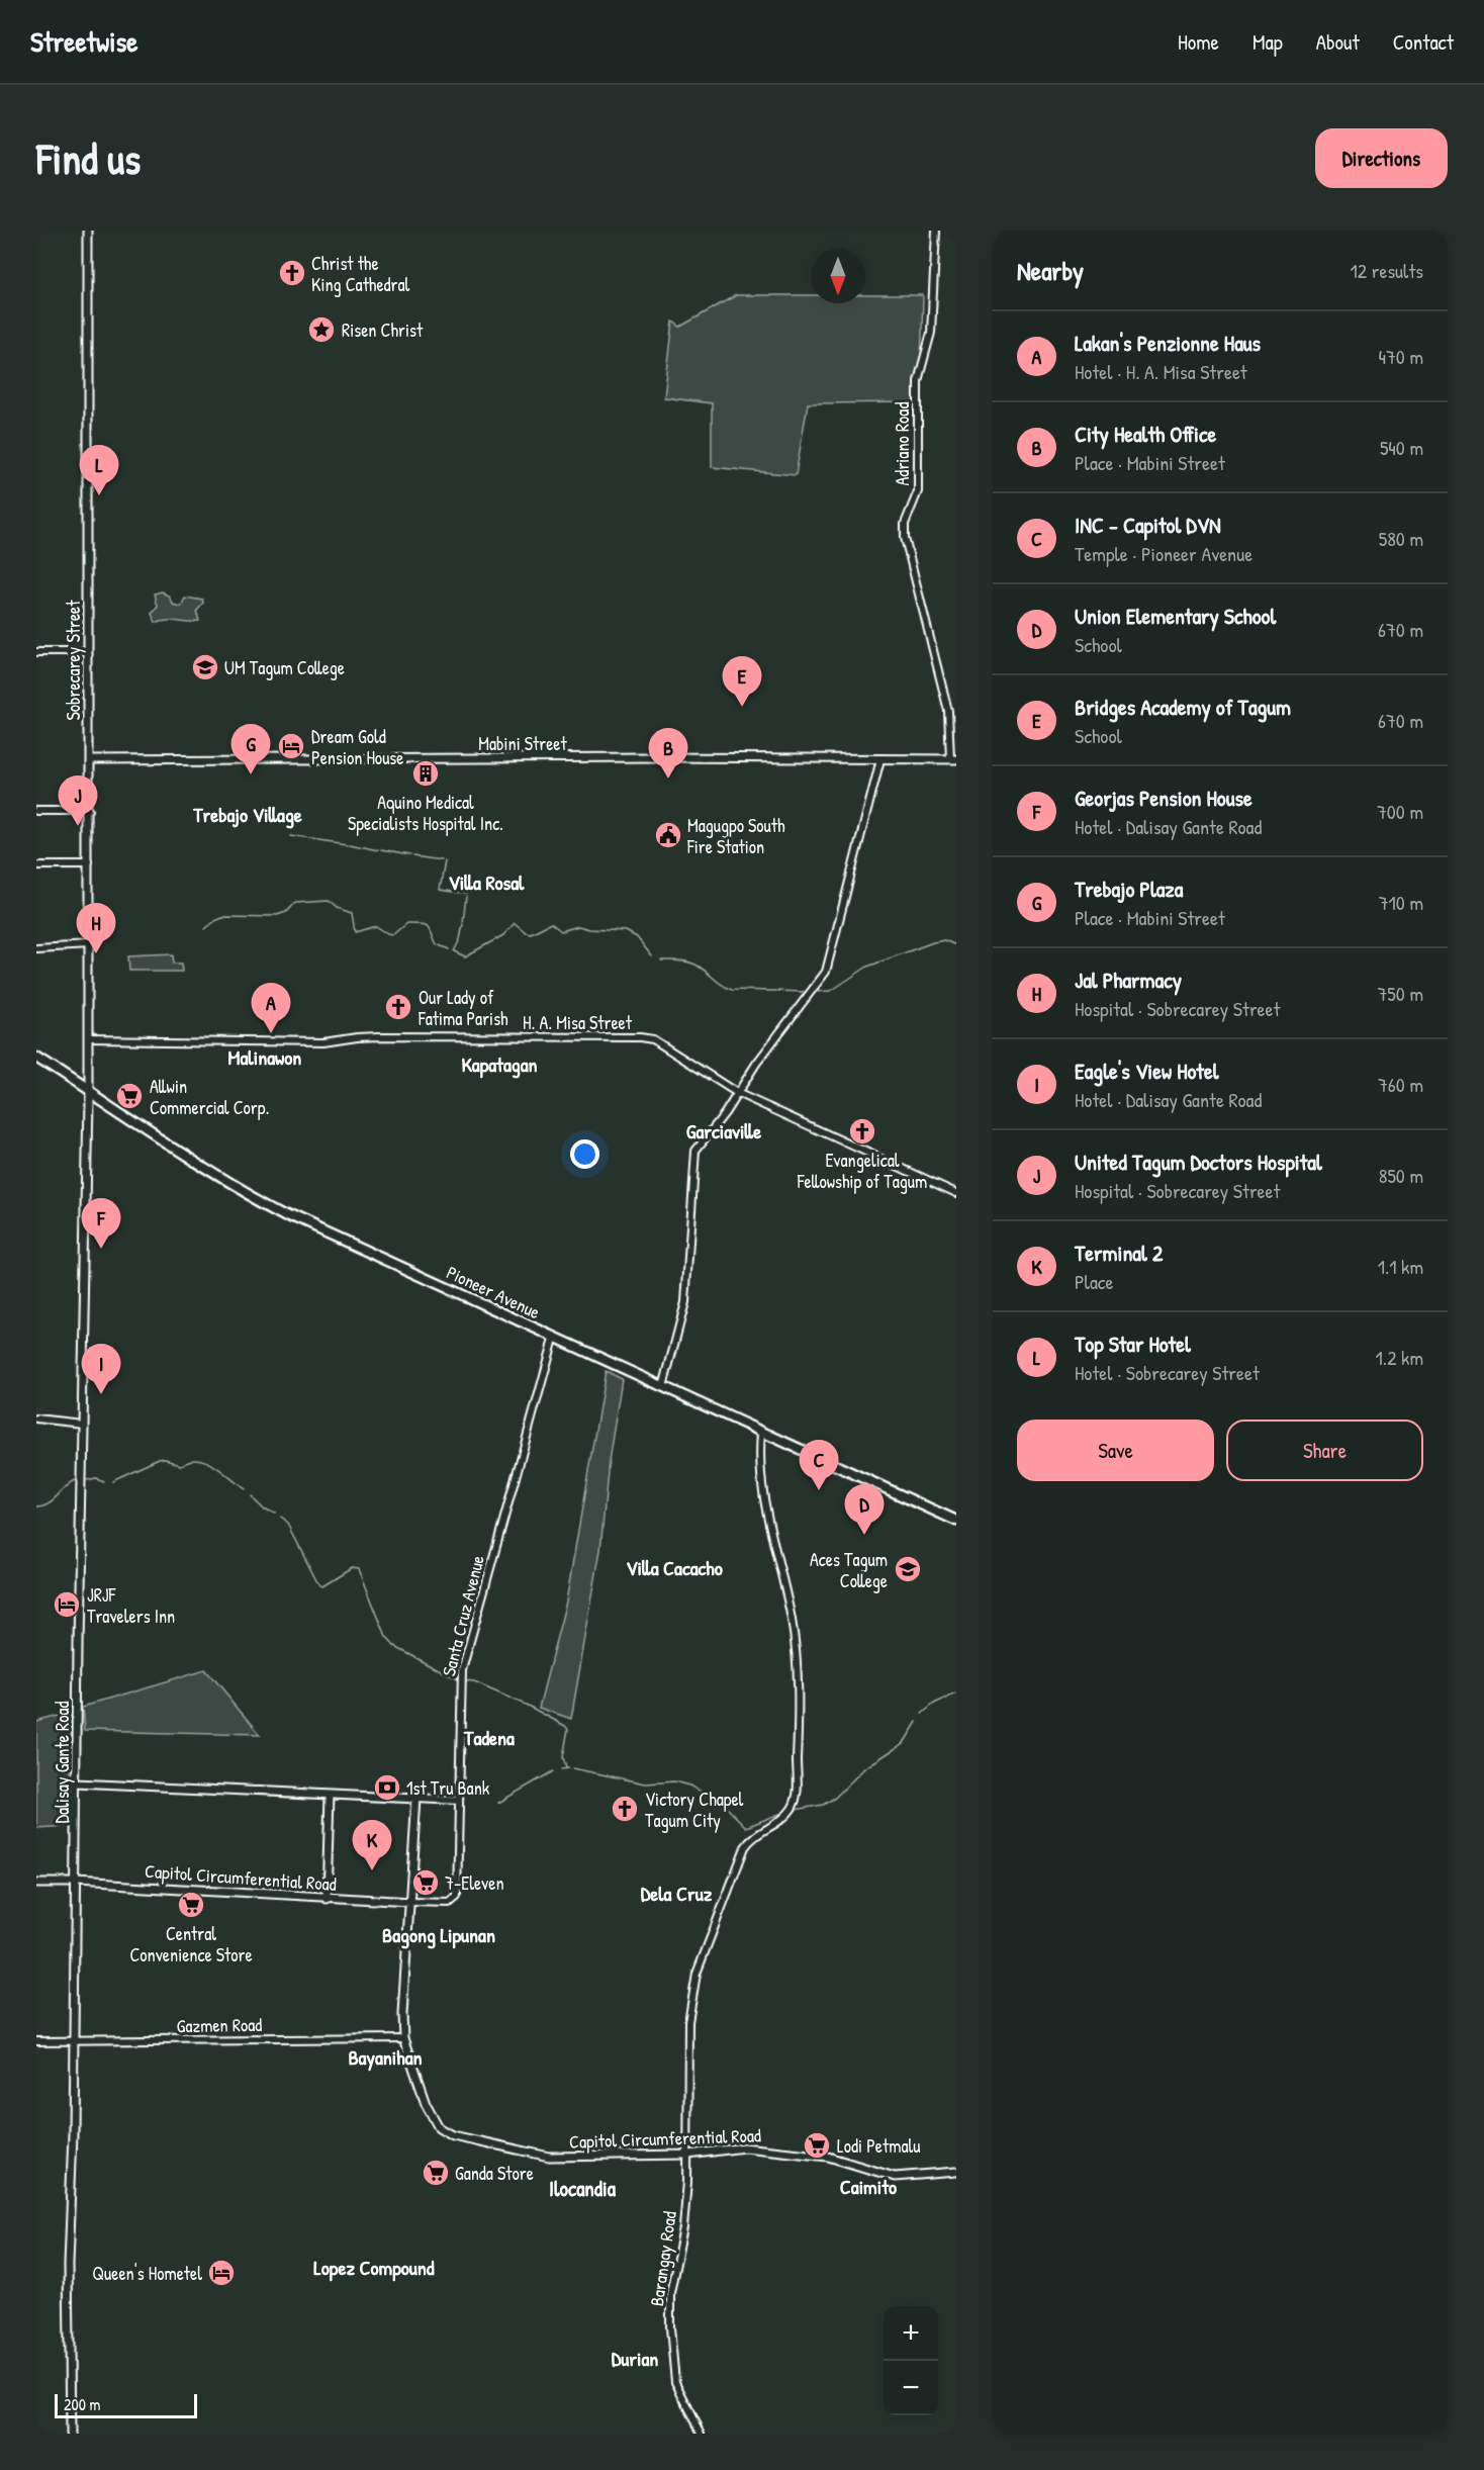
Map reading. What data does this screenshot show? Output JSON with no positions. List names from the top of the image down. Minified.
{"streets":{"highway":["Pioneer Avenue"],"main road":["Sobrecarey Street","Mabini Street","Dalisay Gante Road","Capitol Circumferential Road"],"street":["Adriano Road","H. A. Misa Street","Santa Cruz Avenue","Gazmen Road","Barangay Road"]},"crossings":[["Adriano Road","Mabini Street"],["Sobrecarey Street","Mabini Street"],["Sobrecarey Street","H. A. Misa Street"],["Sobrecarey Street","Pioneer Avenue"],["Sobrecarey Street","Dalisay Gante Road"],["Pioneer Avenue","Santa Cruz Avenue"],["Pioneer Avenue","Dalisay Gante Road"],["Pioneer Avenue","Barangay Road"],["Santa Cruz Avenue","Capitol Circumferential Road"],["Dalisay Gante Road","Capitol Circumferential Road"],["Dalisay Gante Road","Gazmen Road"],["Capitol Circumferential Road","Gazmen Road"],["Capitol Circumferential Road","Barangay Road"]],"districts":["Trebajo Village","Villa Rosal","Malinawon","Kapatagan","Garciaville","Villa Cacacho","Tadena","Dela Cruz","Bagong Lipunan","Bayanihan","Caimito","Ilocandia","Lopez Compound","Durian"],"places":{"church":["Christ the King Cathedral","Our Lady of Fatima Parish","Evangelical Fellowship of Tagum","Victory Chapel Tagum City"],"place":["Risen Christ"],"school or university":["UM Tagum College","Aces Tagum College"],"hotel":["Dream Gold Pension House","JRJF Travelers Inn","Queen's Hometel"],"building":["Aquino Medical Specialists Hospital Inc."],"public building":["Magugpo South Fire Station"],"supermarket":["Allwin Commercial Corp.","7-Eleven","Central Convenience Store","Lodi Petmalu","Ganda Store"],"bank":["1st Tru Bank"]},"scale_bar":"200 m","north":"bottom","page":{"header":"Streetwise","nav":["Home","Map","About","Contact"],"buttons":["Directions",["Save","Share"]],"title":"Find us","heading":["Nearby","12 results"],"list":[{"mark":"A","name":"Lakan's Penzionne Haus","note":"Hotel · H. A. Misa Street","value":"470 m"},{"mark":"B","name":"City Health Office","note":"Place · Mabini Street","value":"540 m"},{"mark":"C","name":"INC - Capitol DVN","note":"Temple · Pioneer Avenue","value":"580 m"},{"mark":"D","name":"Union Elementary School","note":"School","value":"670 m"},{"mark":"E","name":"Bridges Academy of Tagum","note":"School","value":"670 m"},{"mark":"F","name":"Georjas Pension House","note":"Hotel · Dalisay Gante Road","value":"700 m"},{"mark":"G","name":"Trebajo Plaza","note":"Place · Mabini Street","value":"710 m"},{"mark":"H","name":"Jal Pharmacy","note":"Hospital · Sobrecarey Street","value":"750 m"},{"mark":"I","name":"Eagle's View Hotel","note":"Hotel · Dalisay Gante Road","value":"760 m"},{"mark":"J","name":"United Tagum Doctors Hospital","note":"Hospital · Sobrecarey Street","value":"850 m"},{"mark":"K","name":"Terminal 2","note":"Place","value":"1.1 km"},{"mark":"L","name":"Top Star Hotel","note":"Hotel · Sobrecarey Street","value":"1.2 km"}],"pins":["L","E","G","B","J","H","A","F","I","C","D","K"],"map_buttons":["+","−"],"scale":"200 m"}}
